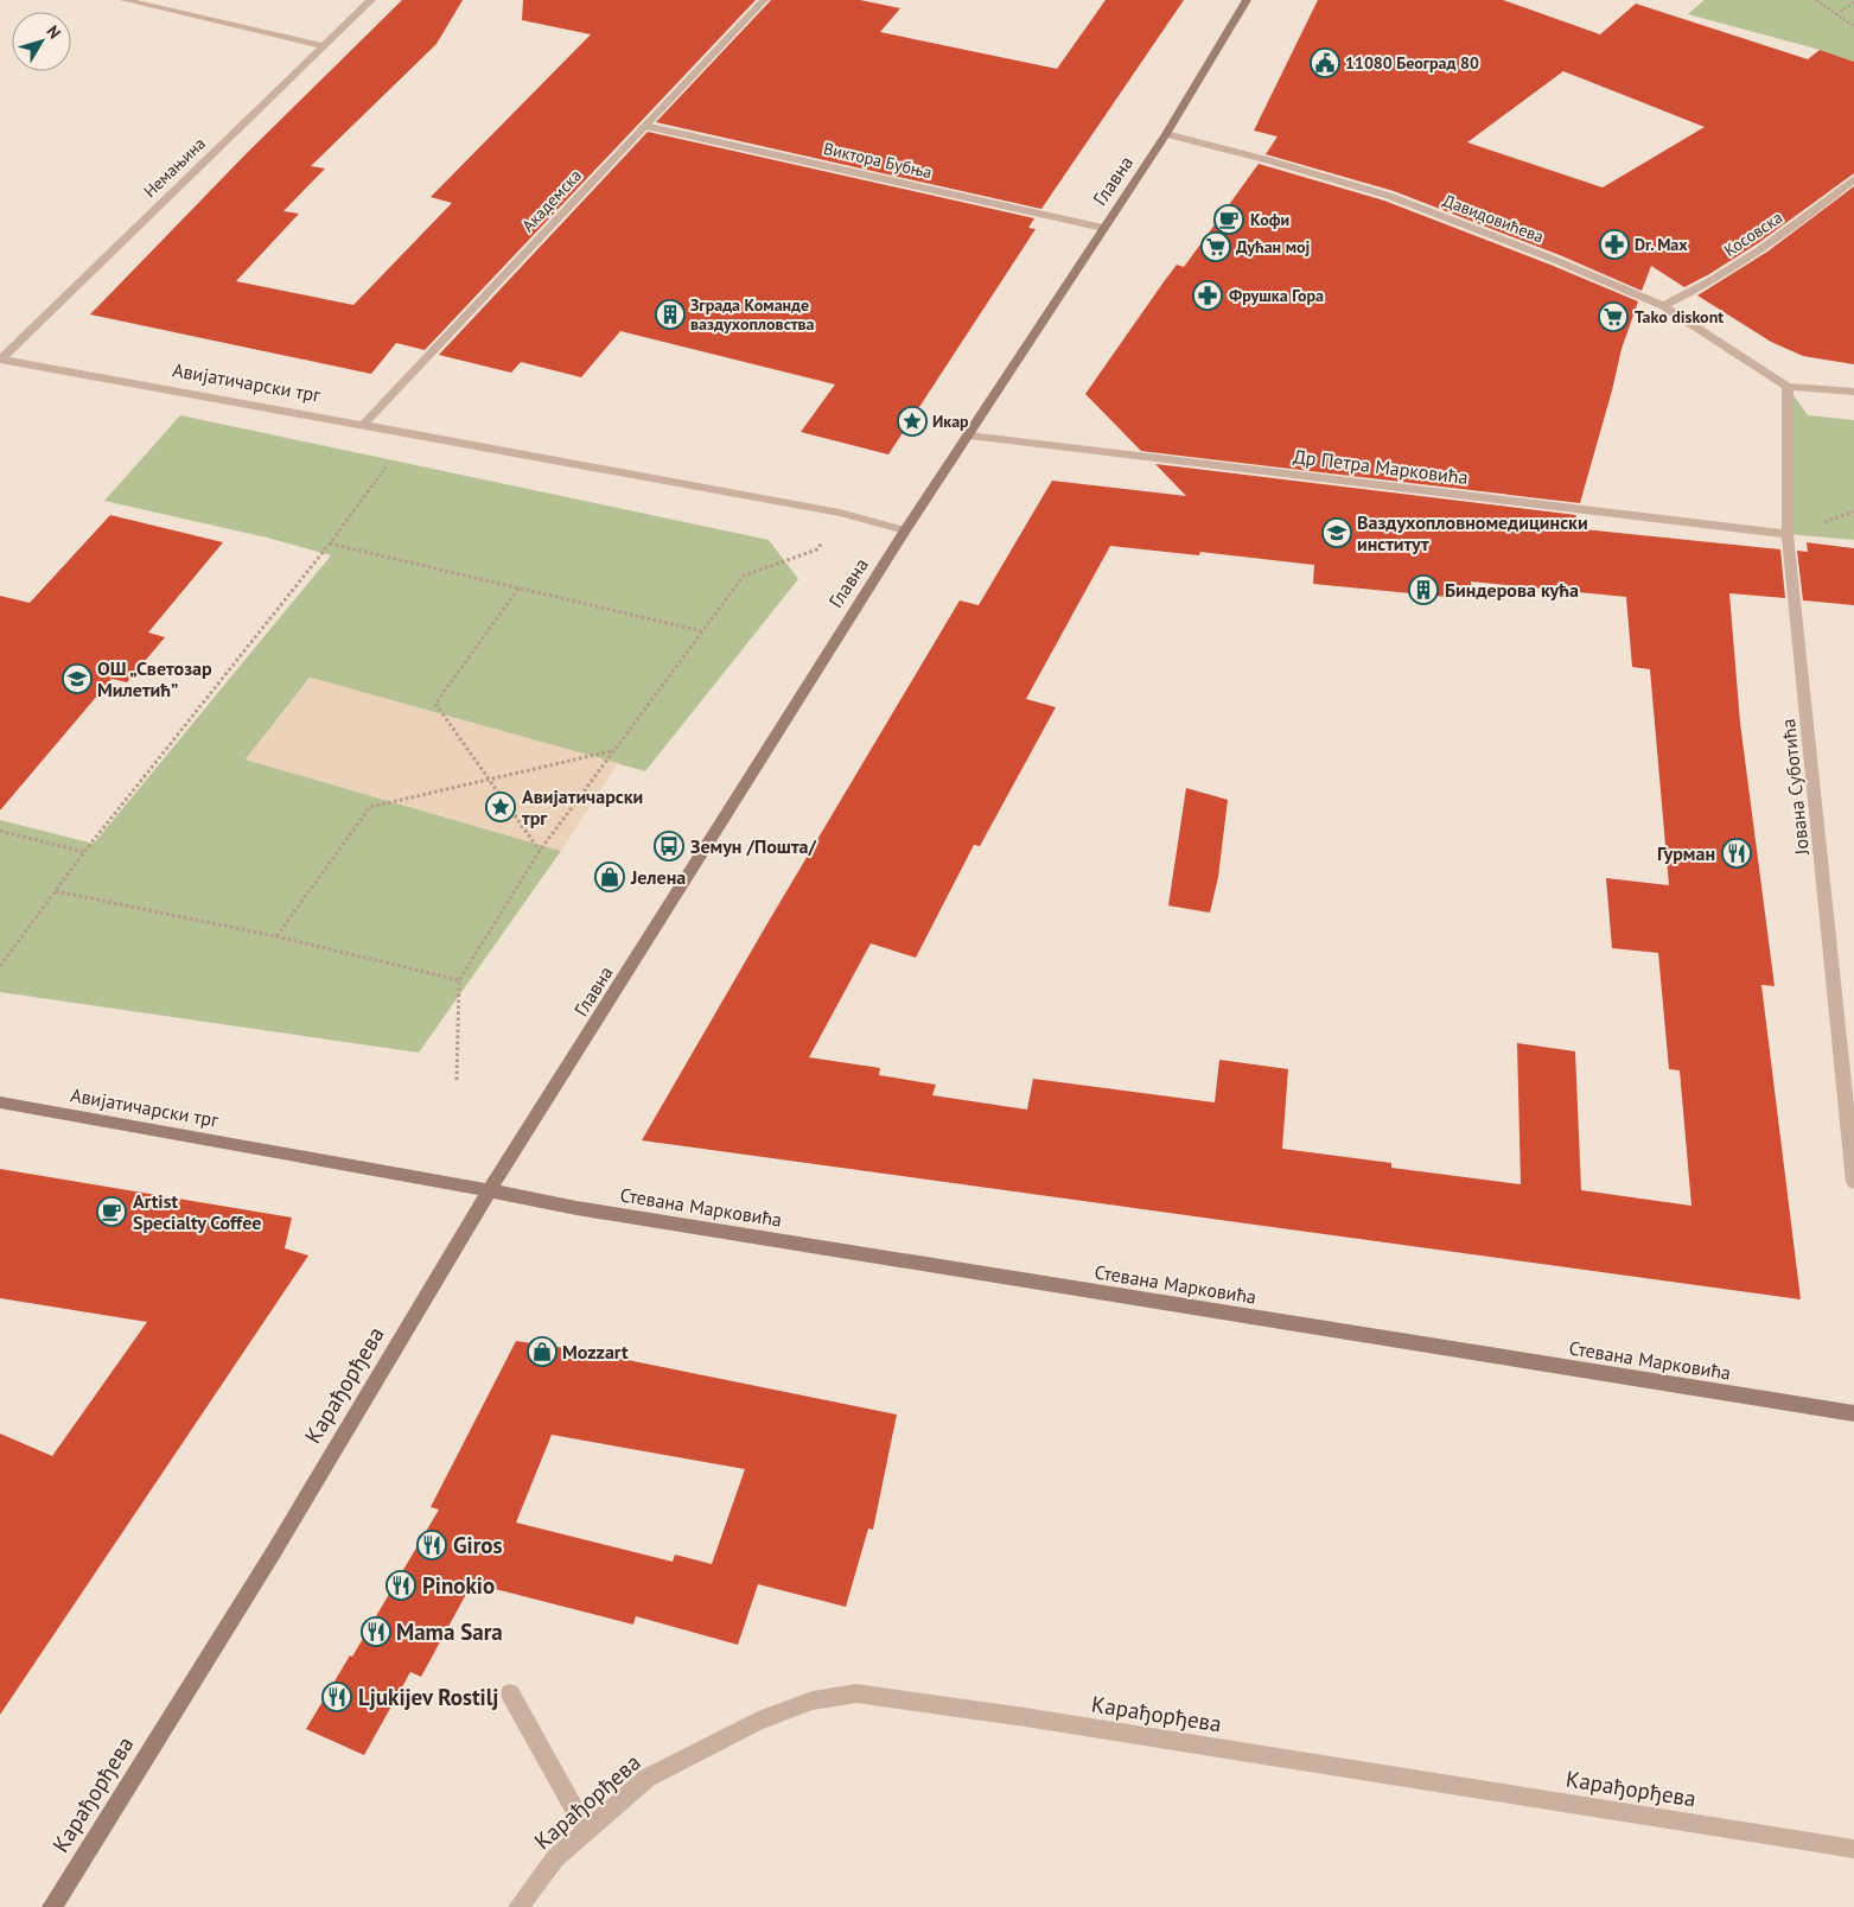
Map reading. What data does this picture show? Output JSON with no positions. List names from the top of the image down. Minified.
{"streets":{"main road":["Главна","Авијатичарски трг","Стевана Марковића","Карађорђева"],"street":["Виктора Бубња","Немањина","Академска","Давидовићева","Косовска","Др Петра Марковића","Јована Суботића"]},"crossings":[["Виктора Бубња","Главна"],["Виктора Бубња","Академска"],["Немањина","Авијатичарски трг"],["Главна","Давидовићева"],["Главна","Авијатичарски трг"],["Главна","Др Петра Марковића"],["Главна","Стевана Марковића"],["Главна","Карађорђева"],["Академска","Авијатичарски трг"],["Давидовићева","Косовска"],["Давидовићева","Јована Суботића"],["Авијатичарски трг","Стевана Марковића"],["Авијатичарски трг","Карађорђева"],["Др Петра Марковића","Јована Суботића"],["Стевана Марковића","Карађорђева"]],"places":{"public building":["11080 Београд 80"],"cafe":["Кофи","Artist Specialty Coffee"],"pharmacy":["Dr. Max","Фрушка Гора"],"supermarket":["Дућан мој","Tako diskont"],"building":["Зграда Команде ваздухопловства","Биндерова кућа"],"place":["Икар","Авијатичарски трг"],"school or university":["Ваздухопловномедицински институт","ОШ „Светозар Милетић”"],"bus stop":["Земун /Пошта/"],"restaurant":["Гурман","Giros","Pinokio","Mama Sara","Ljukijev Rostilj"],"shop":["Јелена","Mozzart"]},"north":"top right"}
